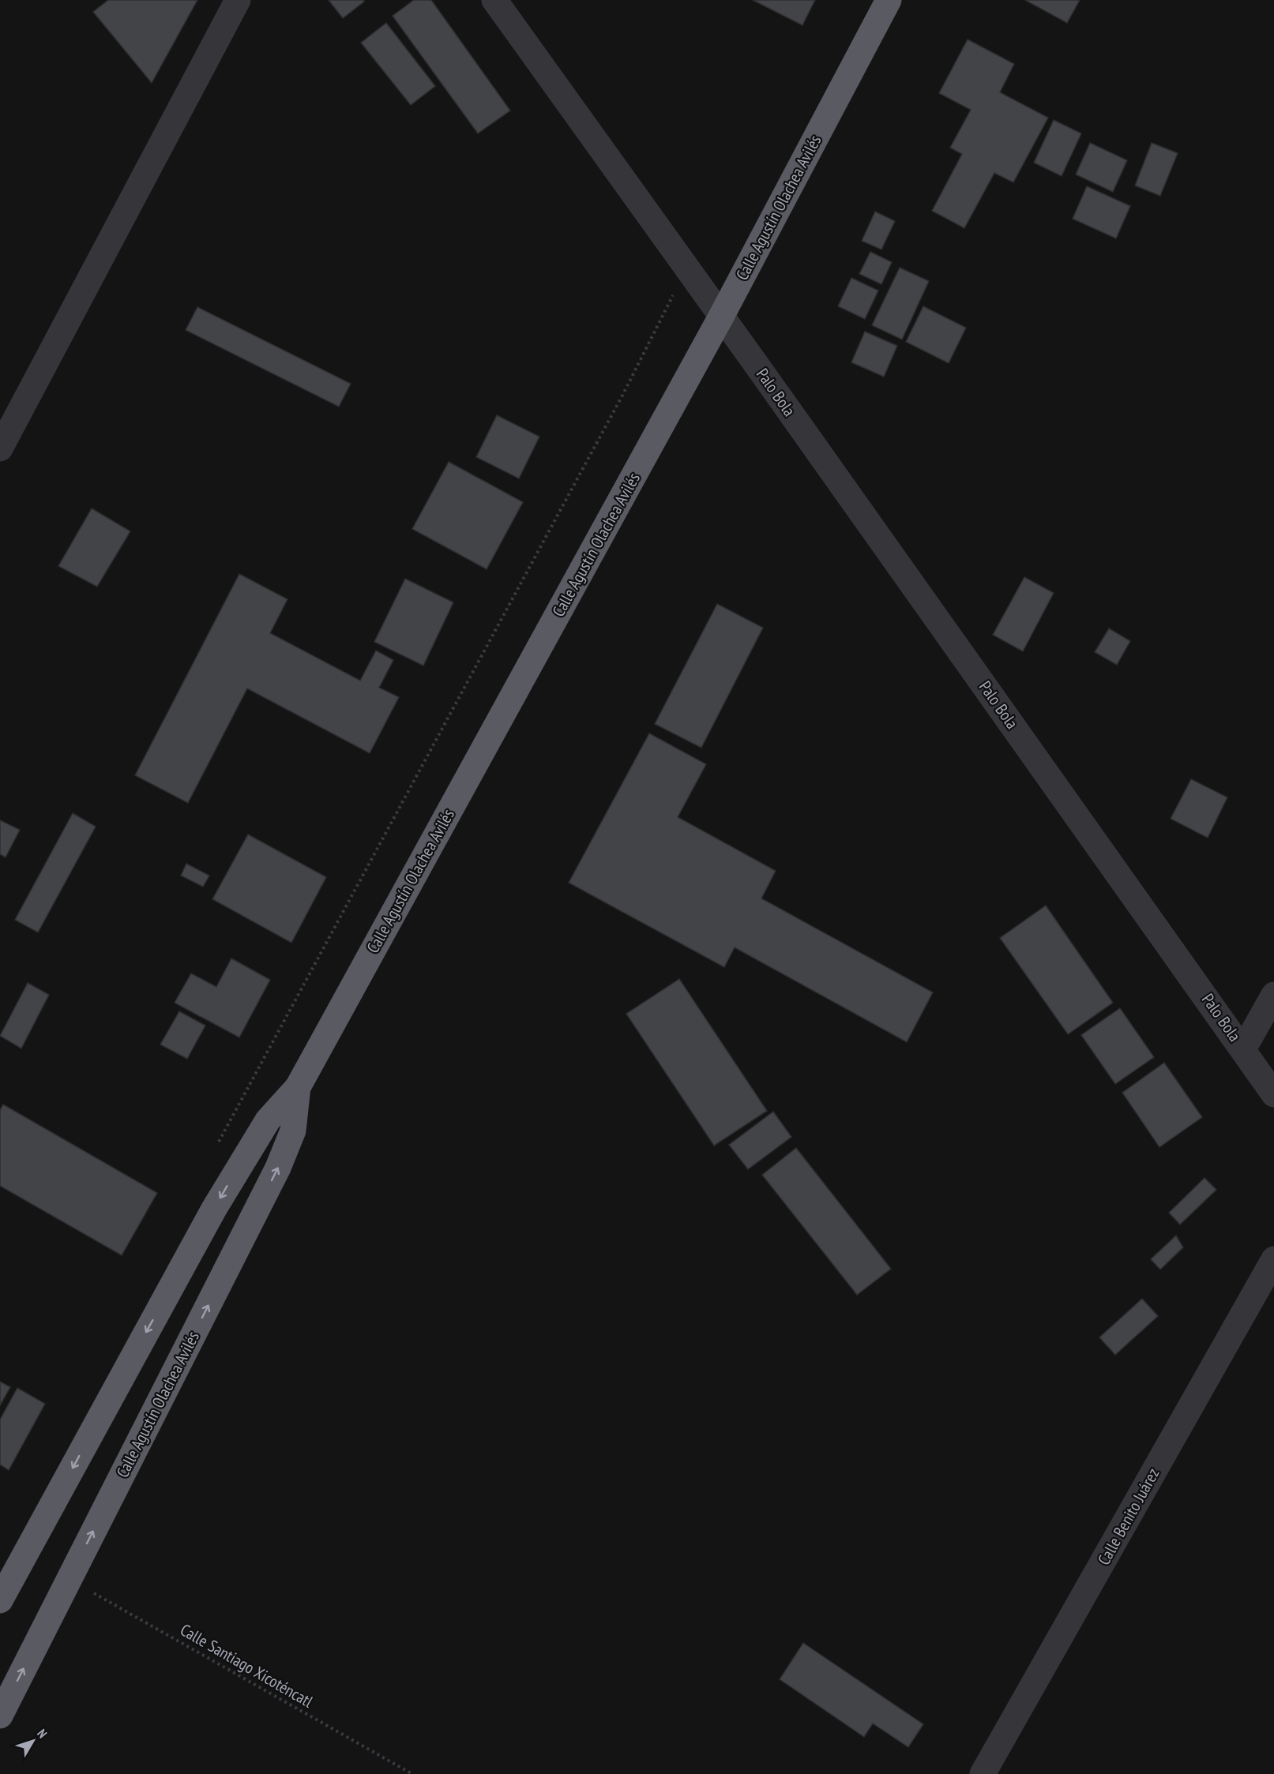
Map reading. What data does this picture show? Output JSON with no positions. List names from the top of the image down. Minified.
{"streets":{"highway":["Calle Agustín Olachea Avilés"],"street":["Palo Bola","Calle Benito Juárez"],"path":["Calle Santiago Xicoténcatl"]},"crossings":[["Calle Agustín Olachea Avilés","Palo Bola"],["Calle Agustín Olachea Avilés","Calle Santiago Xicoténcatl"]],"north":"top right"}
